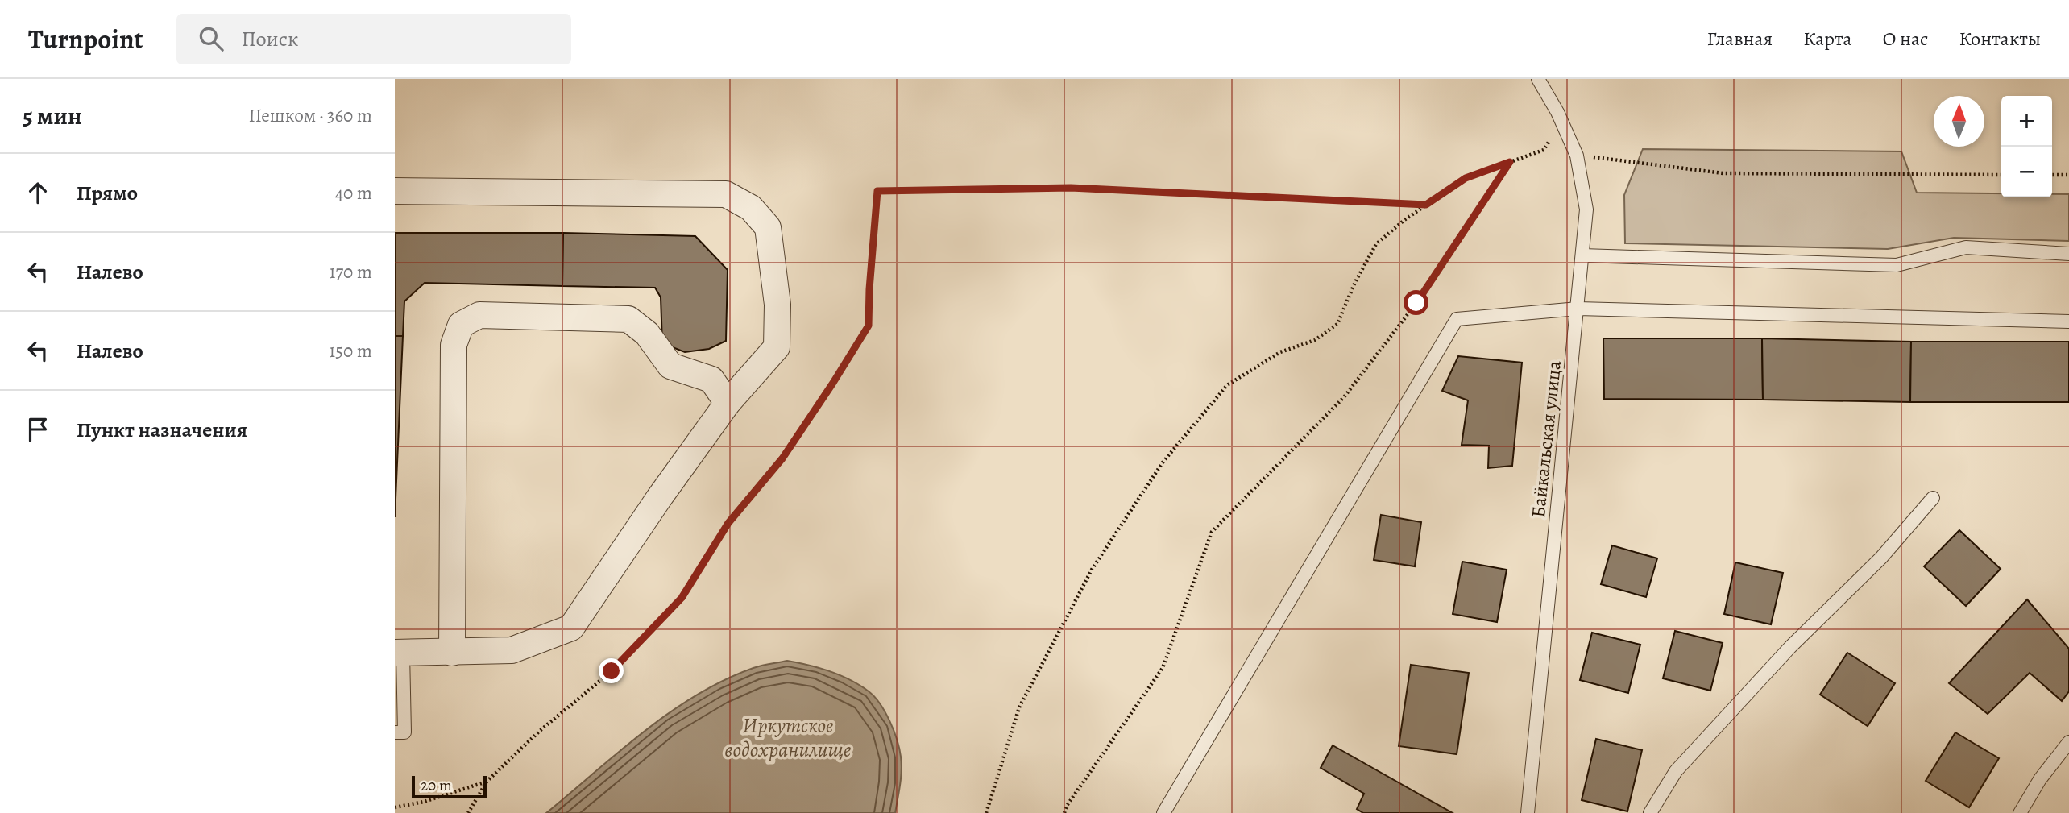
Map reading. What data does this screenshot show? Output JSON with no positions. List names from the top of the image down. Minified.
{"streets":{"lane":["Байкальская улица"]},"water":["Иркутское водохранилище"],"scale_bar":"20 m","north":"top","page":{"header":"Turnpoint","search":"Поиск","nav":["Главная","Карта","О нас","Контакты"],"heading":["5 мин","Пешком · 360 m"],"map_buttons":["+","−"],"list":[["Прямо","40 m"],["Налево","170 m"],["Налево","150 m"],"Пункт назначения"],"scale":"20 m"}}
